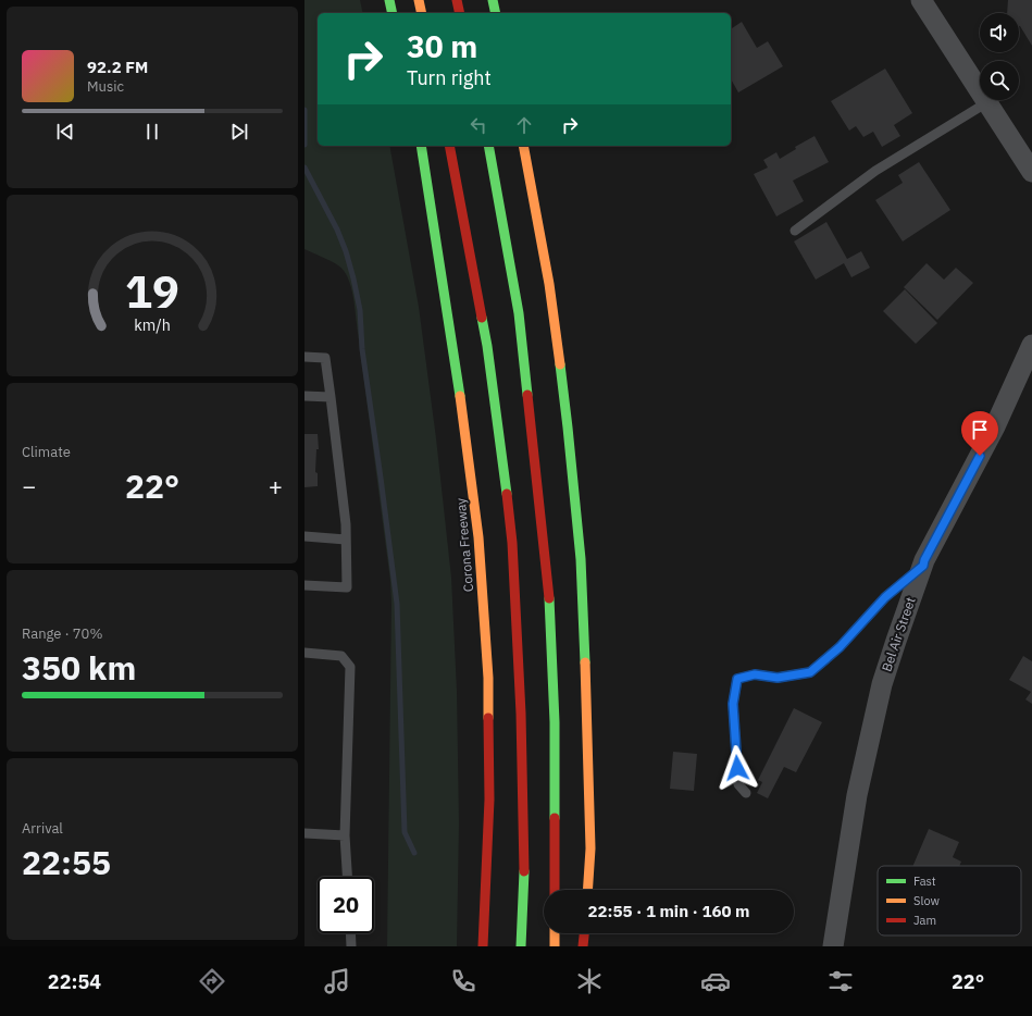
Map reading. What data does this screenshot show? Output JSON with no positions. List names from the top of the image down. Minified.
{"streets":{"highway":["Corona Freeway"],"street":["Bel Air Street"]},"legend":["Fast","Slow","Jam"],"page":{"turn":["30 m","Turn right"],"song":["92.2 FM","Music"],"tile":["Climate",["Range · 70%","350 km"],["Arrival","22:55"]],"heat":["−","22°","+"],"limit":"20","trip":"22:55 · 1 min · 160 m","tabs":["22:54","22°"],"gauge":["19","km/h"]}}
